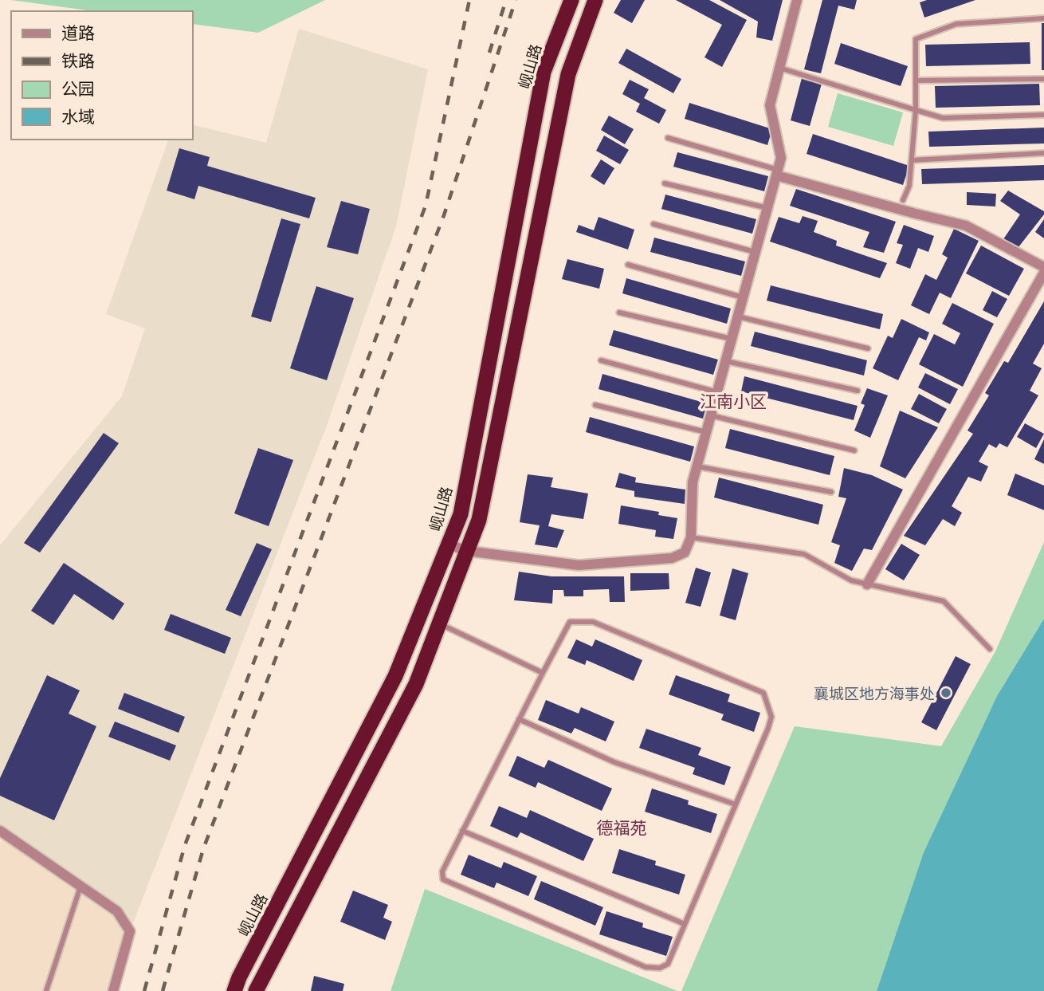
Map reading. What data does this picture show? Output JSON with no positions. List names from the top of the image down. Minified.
{"streets":{"highway":["岘山路"]},"districts":["江南小区","德福苑"],"places":["襄城区地方海事处"],"legend":["道路","铁路","公园","水域"]}
